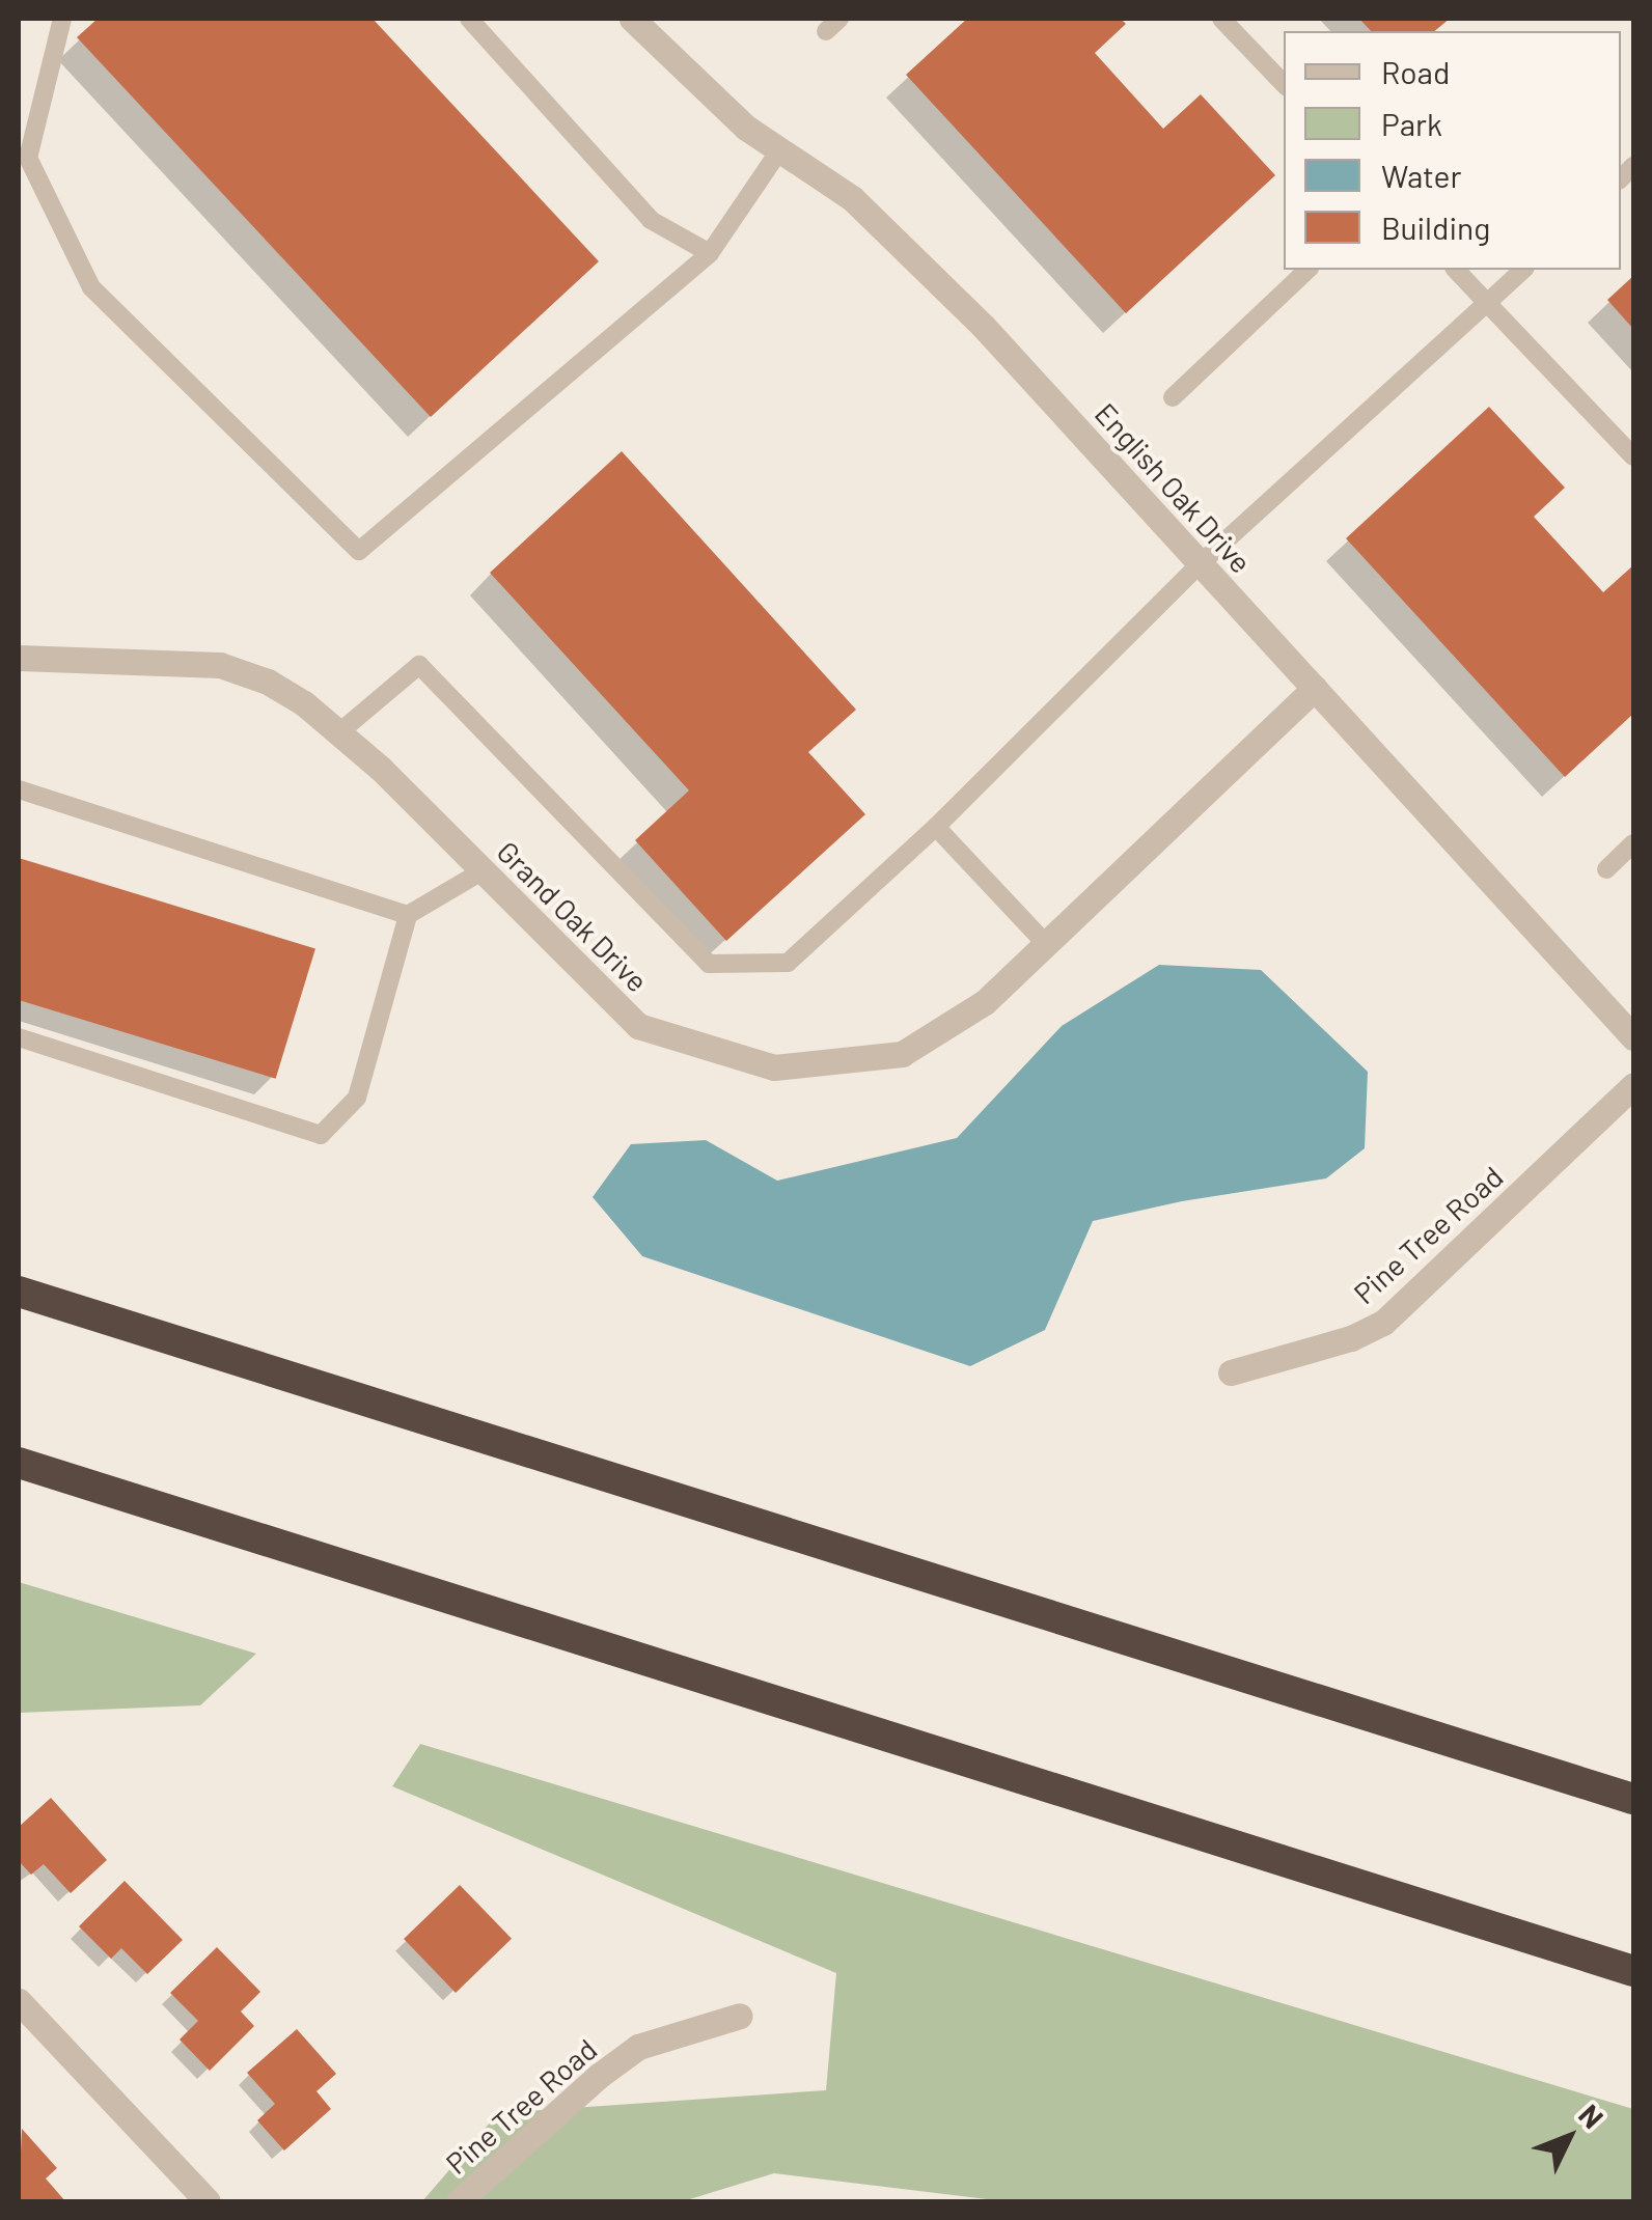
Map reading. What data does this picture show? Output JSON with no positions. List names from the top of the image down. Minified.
{"streets":{"street":["English Oak Drive","Grand Oak Drive","Pine Tree Road"]},"crossings":[["English Oak Drive","Grand Oak Drive"]],"legend":["Road","Park","Water","Building"],"north":"top right"}
